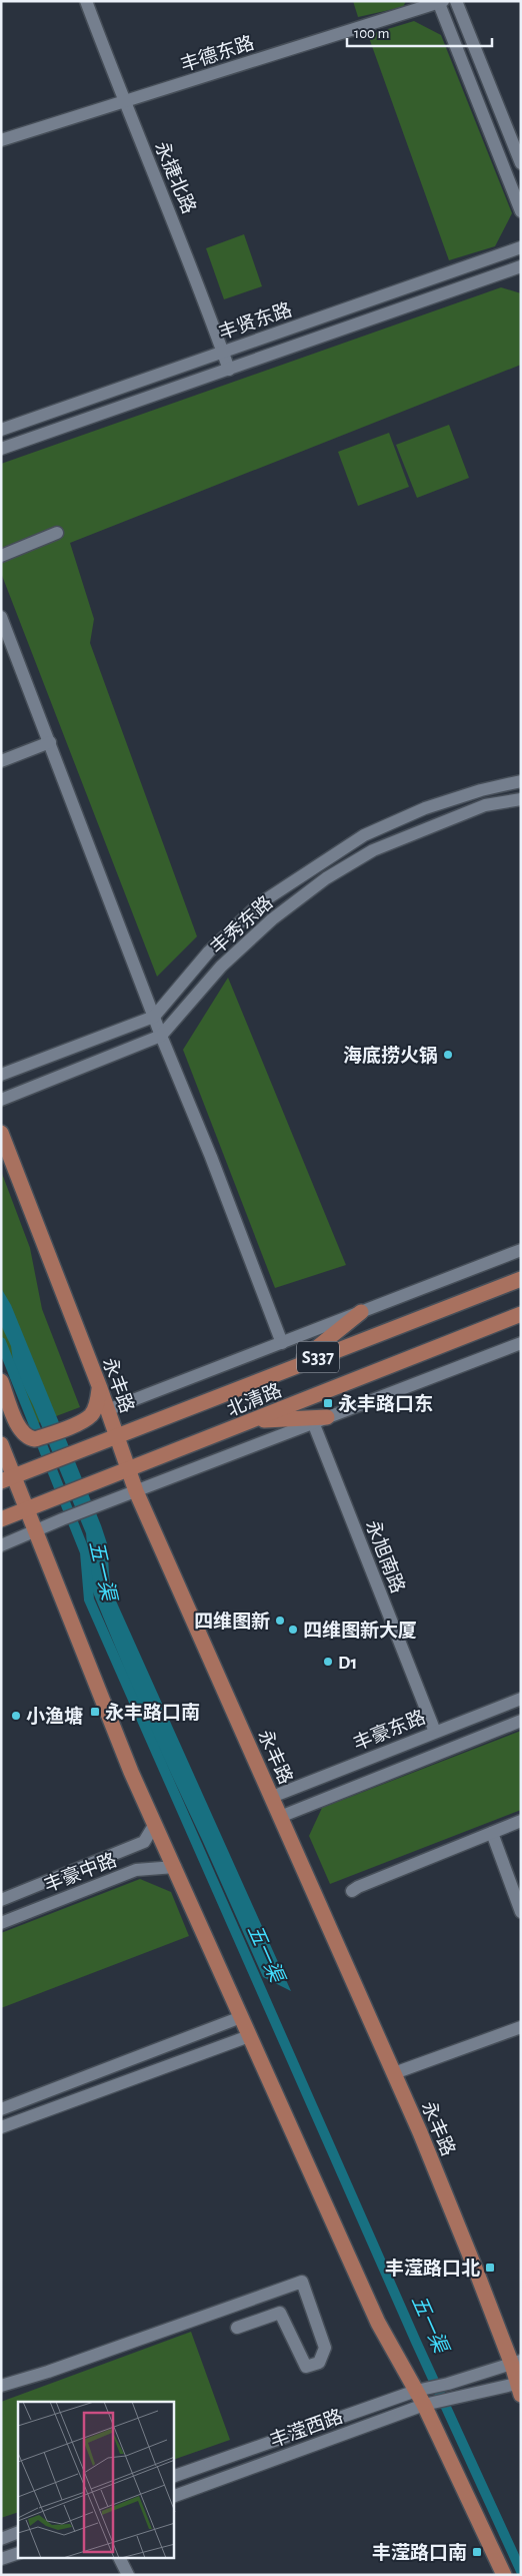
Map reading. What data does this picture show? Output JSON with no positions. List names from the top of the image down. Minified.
{"streets":{"main road":["S337","永丰路","北清路"],"street":["丰德东路","永捷北路","丰贤东路","丰秀东路","永旭南路","丰豪东路","丰豪中路","丰滢西路"]},"crossings":[["丰德东路","永捷北路"],["永捷北路","丰贤东路"],["永丰路","北清路"],["永丰路","丰豪东路"],["永丰路","丰滢西路"],["永旭南路","丰豪东路"]],"water":["五一渠"],"places":{"other":["海底捞火锅","四维图新","四维图新大厦","D1","小渔塘"],"transit":["永丰路口东","永丰路口南","丰滢路口北","丰滢路口南"]},"scale_bar":"100 m"}
